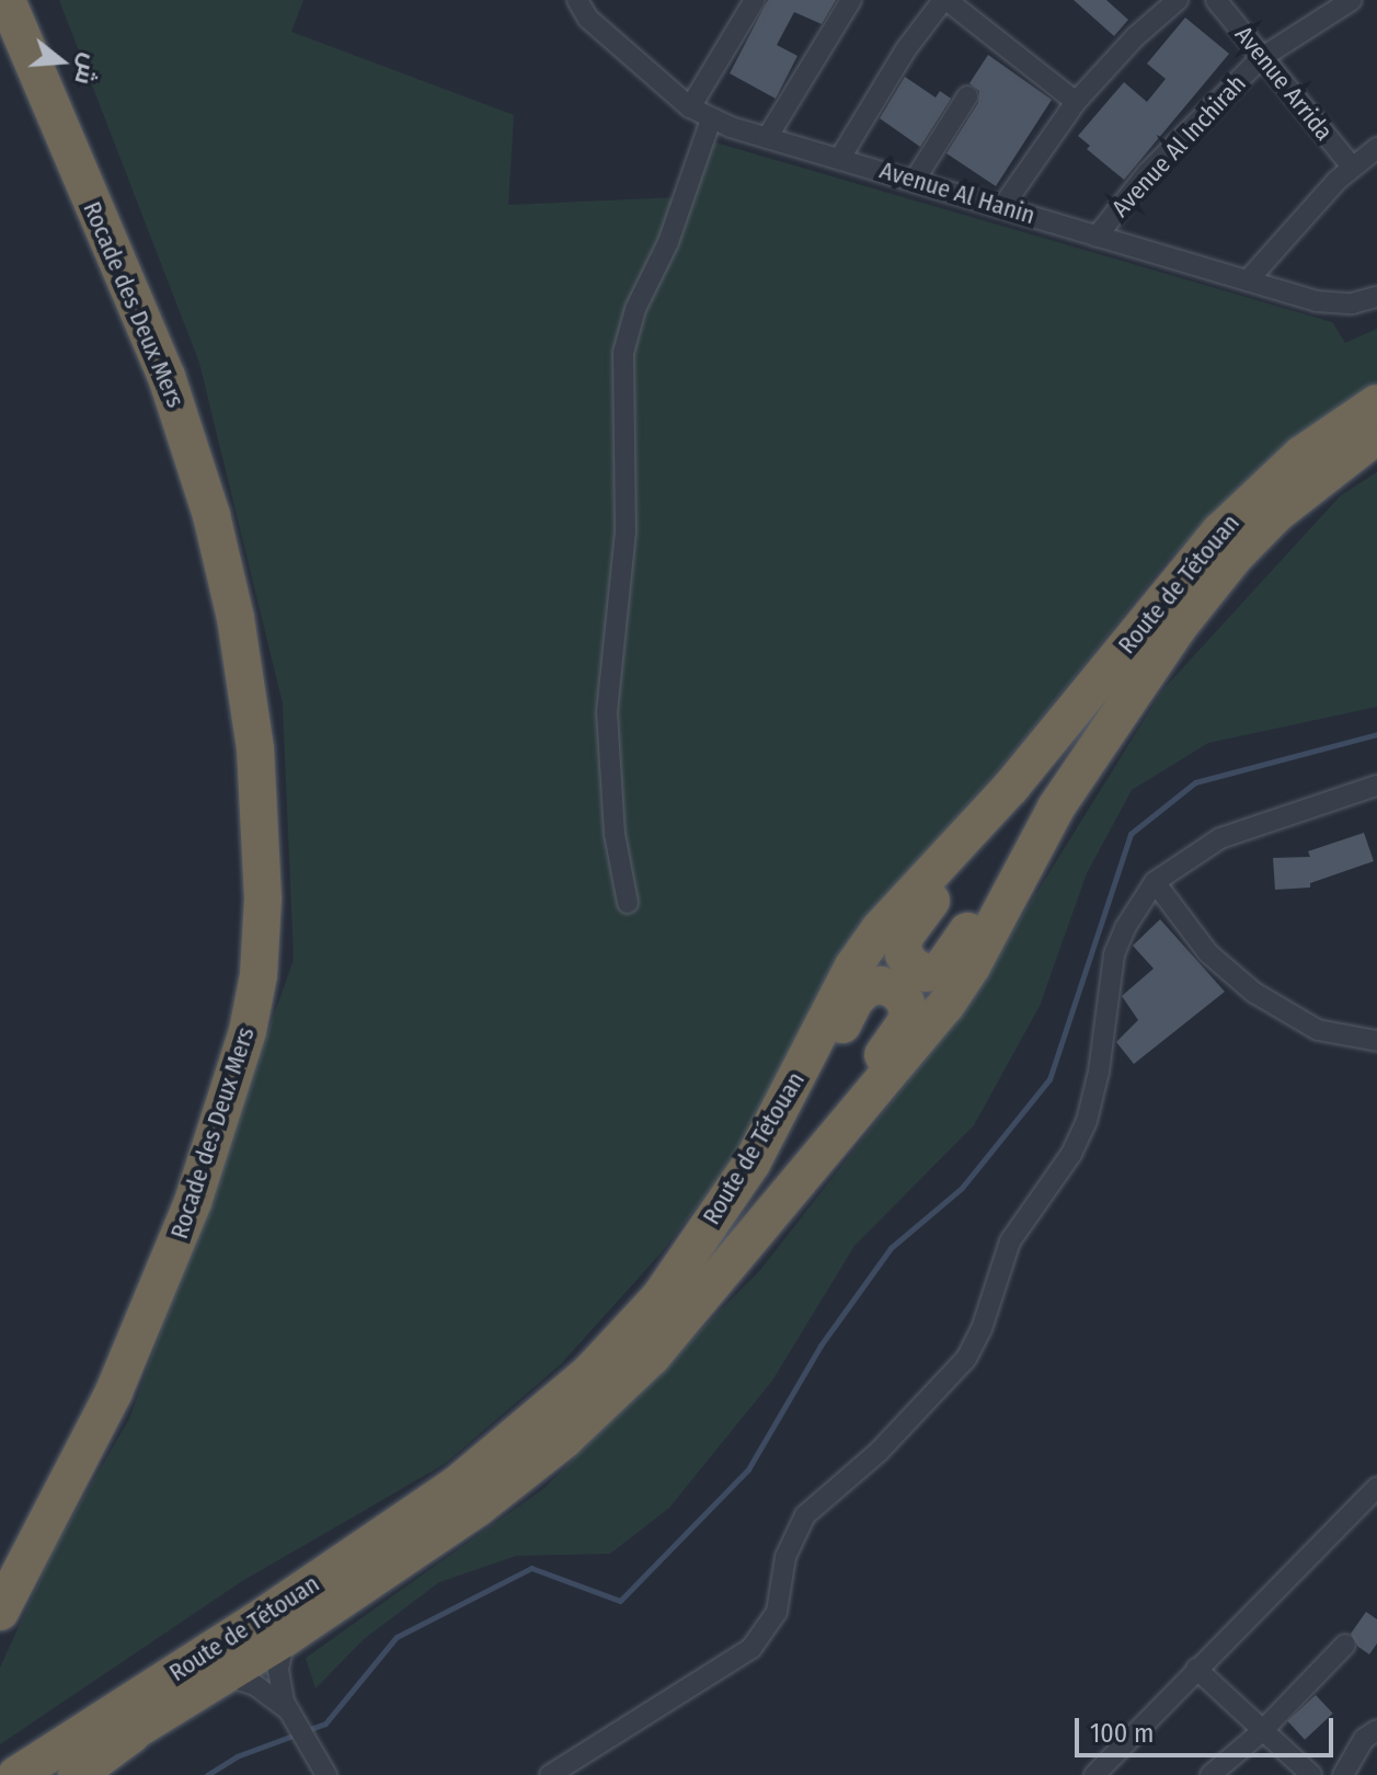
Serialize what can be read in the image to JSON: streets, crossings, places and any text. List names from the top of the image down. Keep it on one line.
{"streets":{"highway":["Rocade des Deux Mers","Route de Tétouan"],"street":["Avenue Arrida","Avenue Al Inchirah","Avenue Al Hanin"]},"crossings":[["Avenue Arrida","Avenue Al Inchirah"],["Avenue Al Inchirah","Avenue Al Hanin"]],"scale_bar":"100 m","north":"right"}
